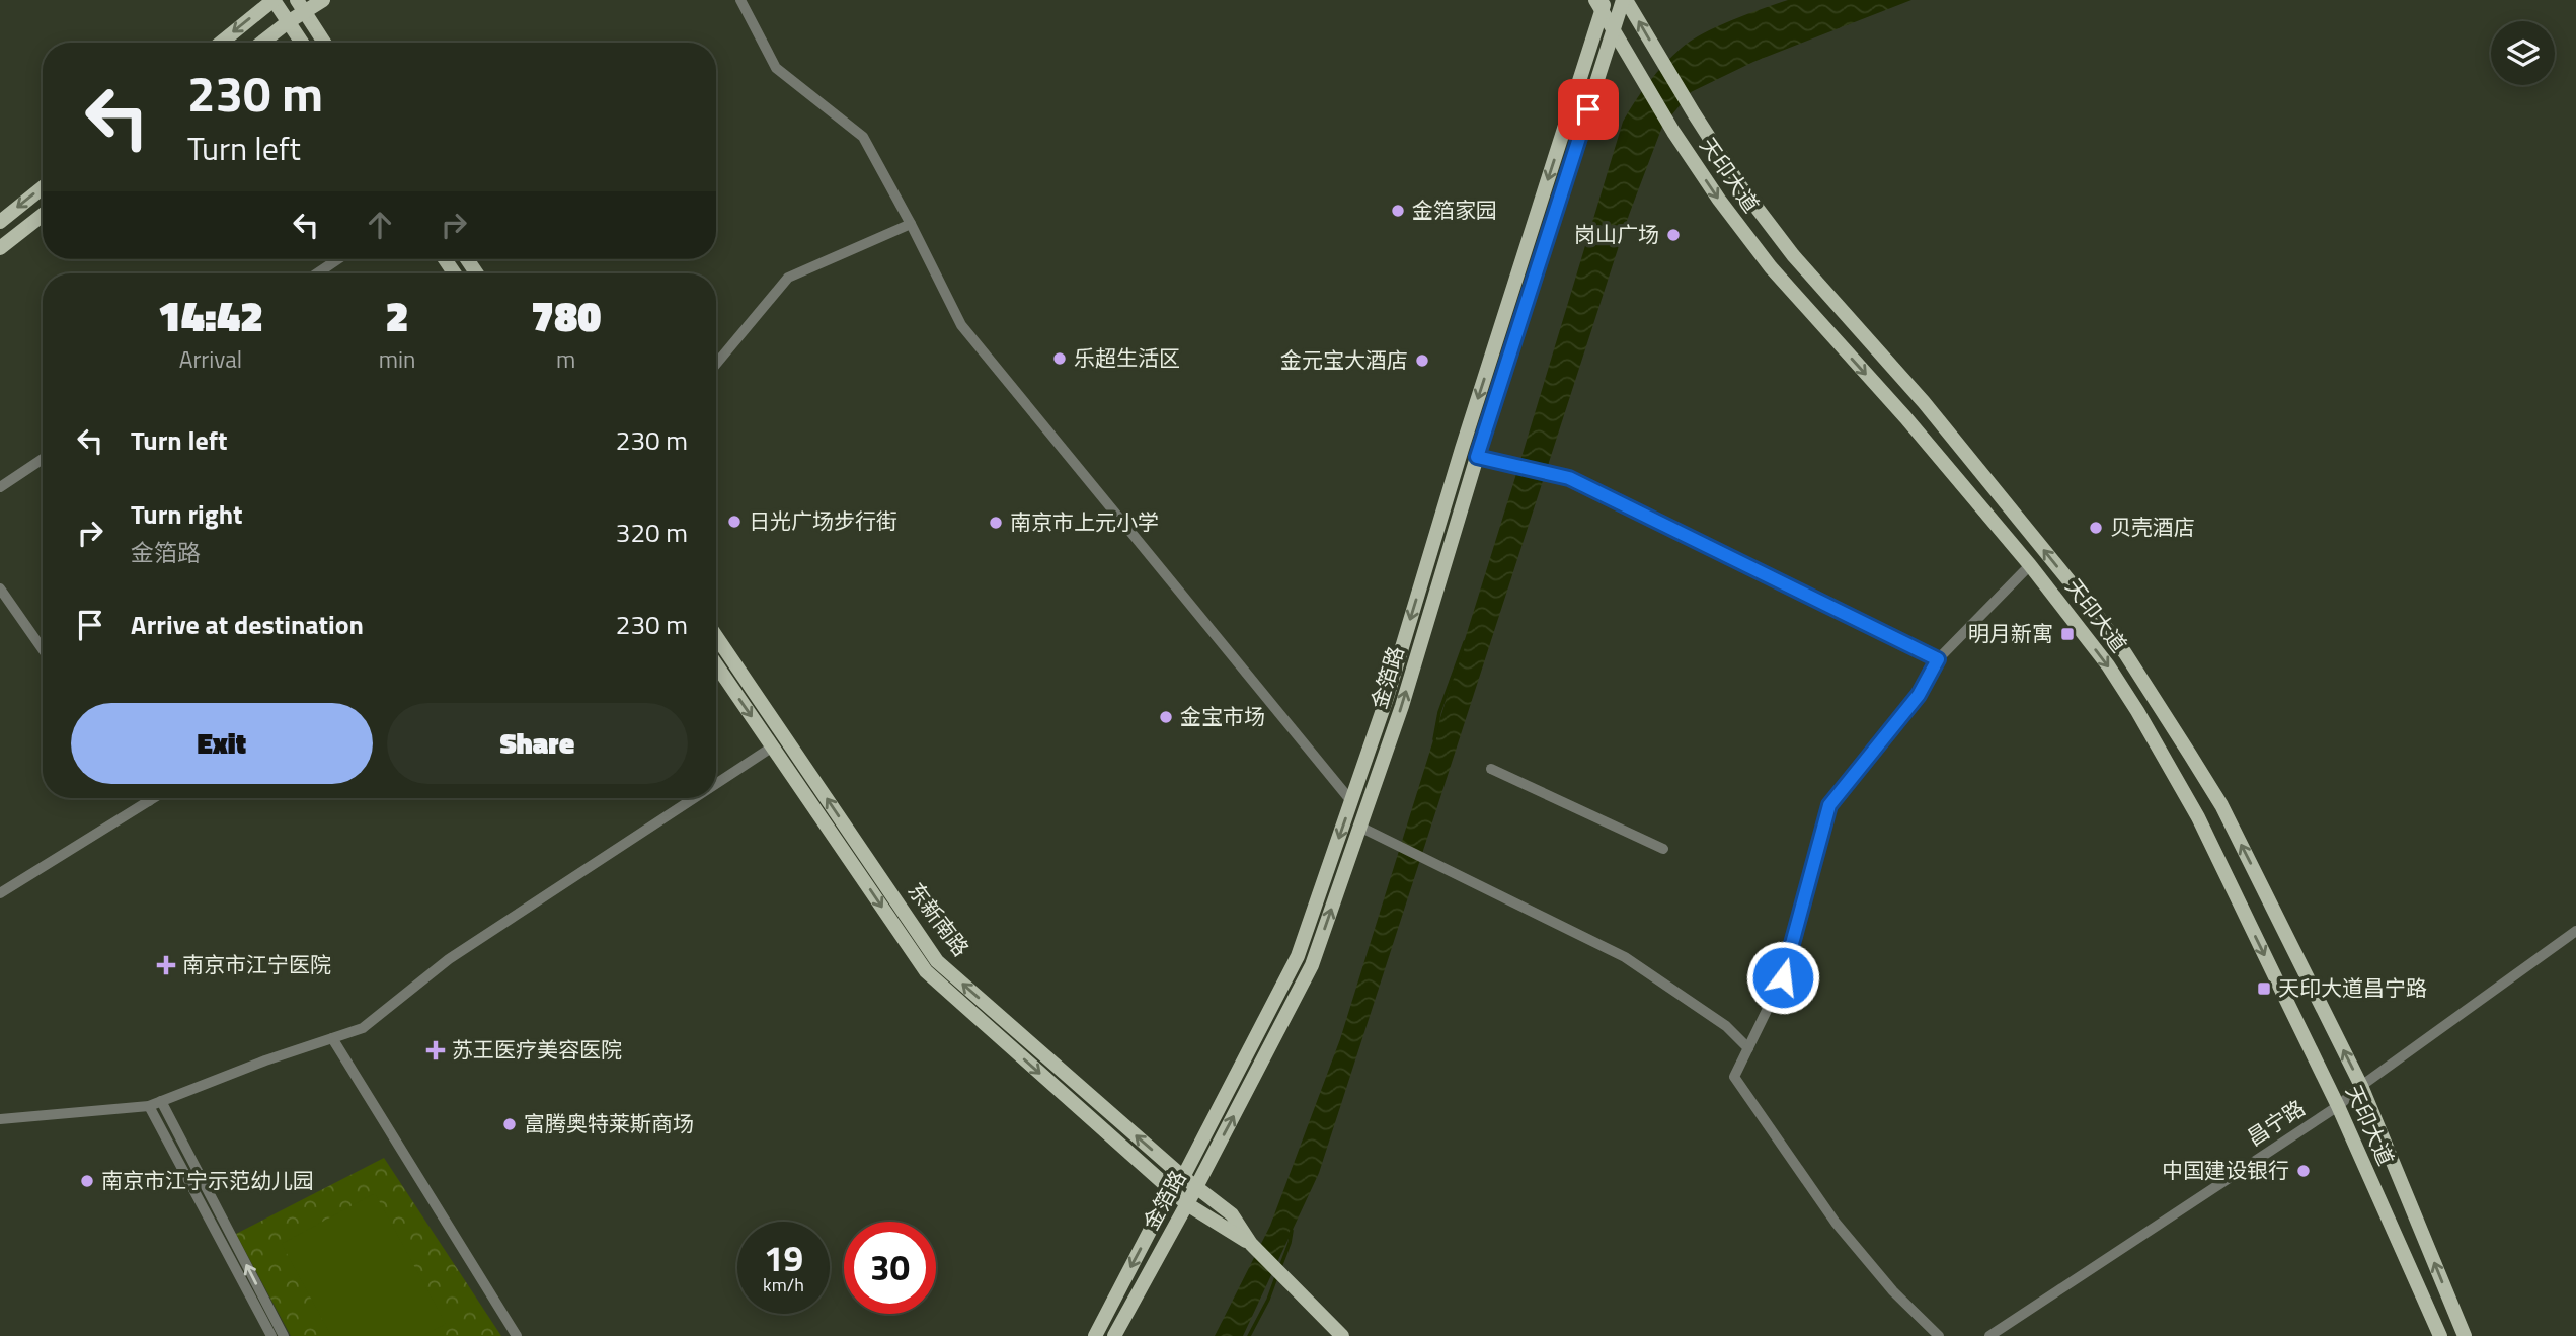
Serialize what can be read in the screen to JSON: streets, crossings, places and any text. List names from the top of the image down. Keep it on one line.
{"streets":{"main road":["天印大道","金箔路","东新南路"],"street":["昌宁路"]},"crossings":[["天印大道","金箔路"],["天印大道","昌宁路"],["金箔路","东新南路"]],"places":{"other":["金箔家园","岗山广场","乐超生活区","金元宝大酒店","日光广场步行街","南京市上元小学","贝壳酒店","金宝市场","富腾奥特莱斯商场","中国建设银行","南京市江宁示范幼儿园"],"transit":["明月新寓","天印大道昌宁路"],"health":["南京市江宁医院","苏王医疗美容医院"]},"page":{"turn":["230 m","Turn left"],"eta":["14:42","Arrival","2","min","780","m"],"list":[{"name":"Turn left","value":"230 m"},{"name":"Turn right","note":"金箔路","value":"320 m"},{"name":"Arrive at destination","value":"230 m"}],"buttons":["Exit","Share"],"speed":"19 km/h","limit":"30"}}
